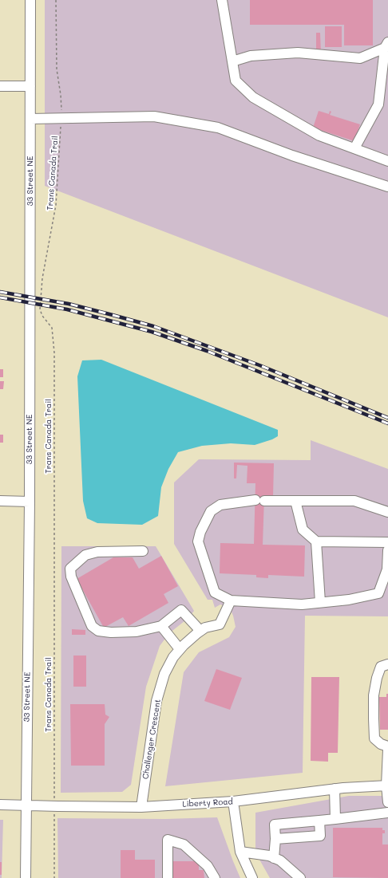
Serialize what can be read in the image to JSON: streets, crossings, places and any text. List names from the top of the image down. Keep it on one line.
{"streets":{"street":["33 Street NE","Challenger Crescent","Liberty Road"],"path":["Trans Canada Trail"]},"crossings":[["Trans Canada Trail","Liberty Road"],["33 Street NE","Liberty Road"],["Challenger Crescent","Liberty Road"]]}
